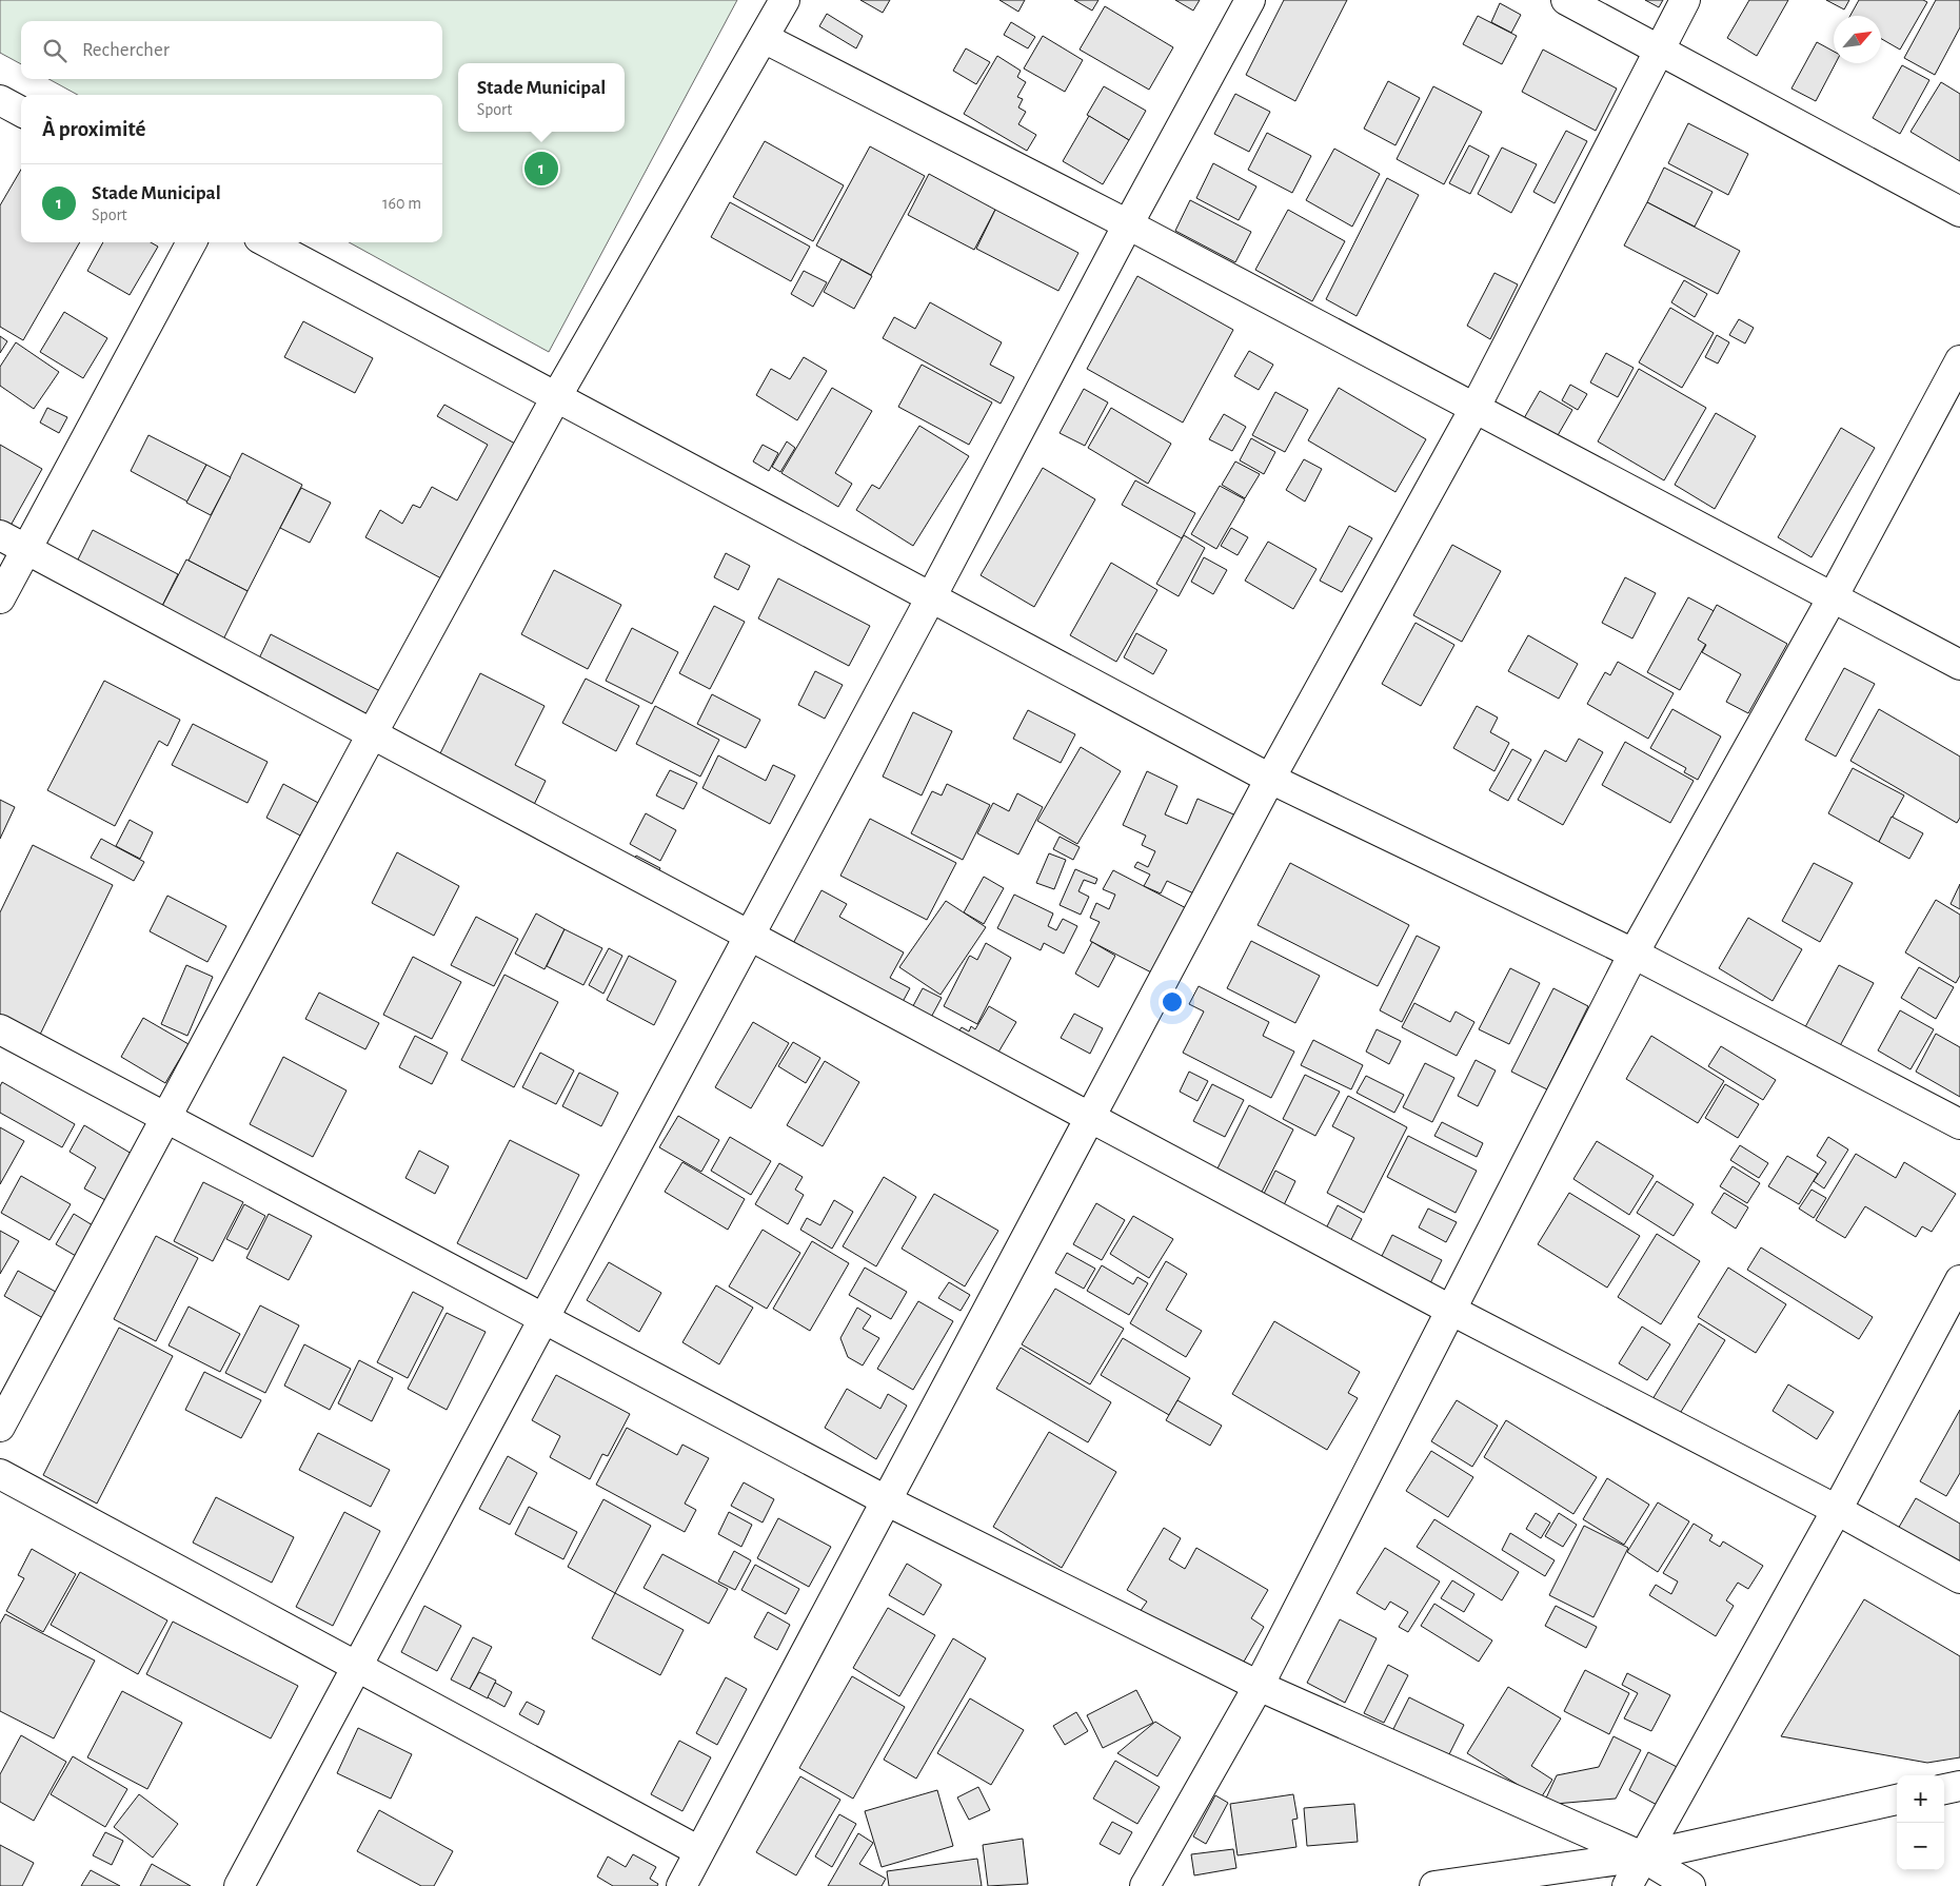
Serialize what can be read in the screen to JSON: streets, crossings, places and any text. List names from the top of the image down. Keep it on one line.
{"north":"top right","page":{"search":"Rechercher","popup":["Stade Municipal","Sport"],"heading":"À proximité","pins":"1","list":[{"mark":"1","name":"Stade Municipal","note":"Sport","value":"160 m"}],"map_buttons":["+","−"]}}
